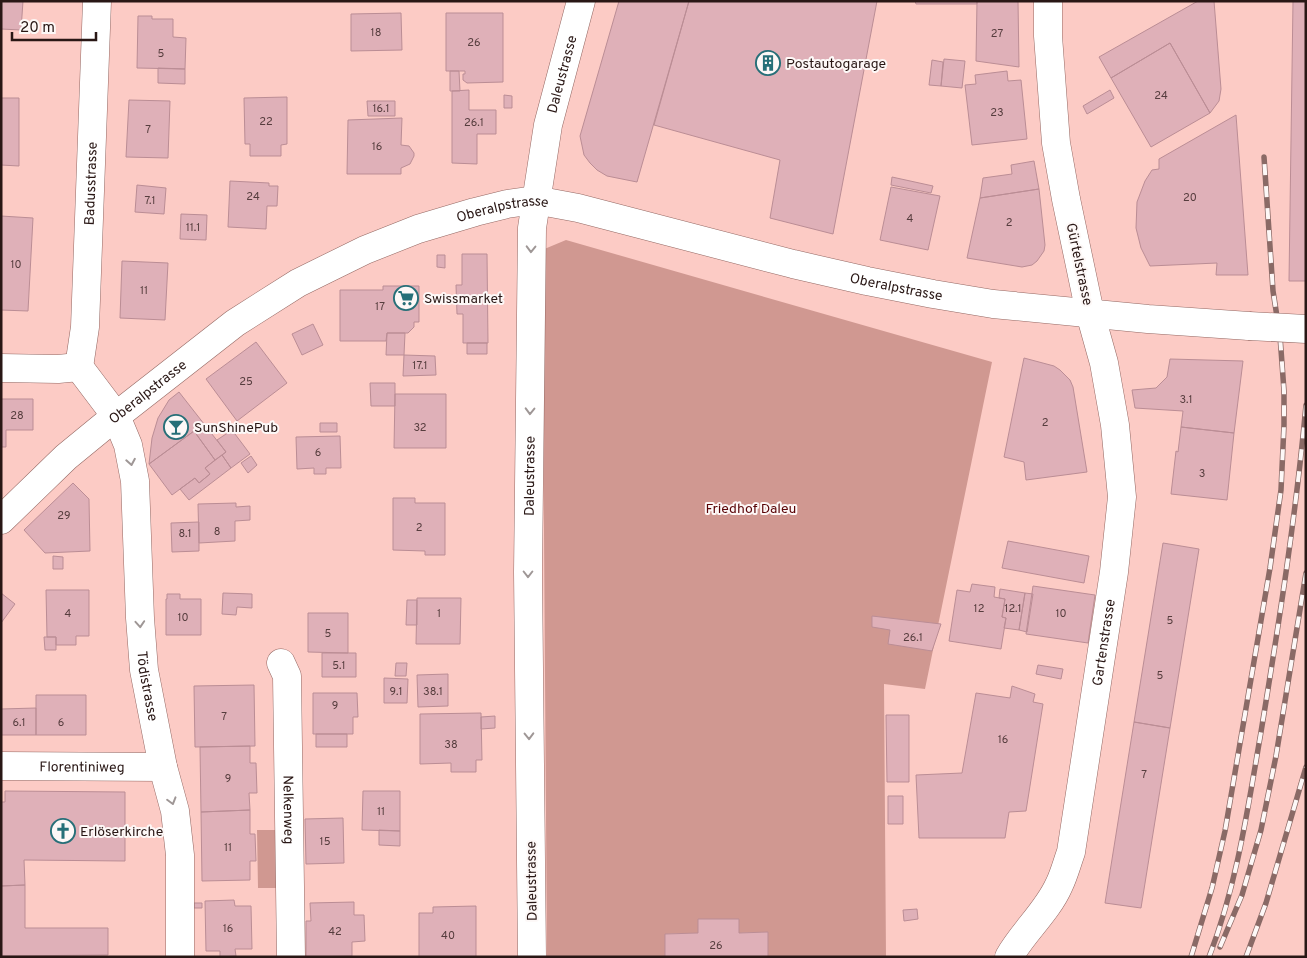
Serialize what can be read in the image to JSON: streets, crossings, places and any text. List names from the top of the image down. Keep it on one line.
{"streets":{"street":["Daleustrasse","Badusstrasse","Oberalpstrasse","Gürtelstrasse","Gartenstrasse","Tödistrasse","Florentiniweg","Nelkenweg"]},"crossings":[["Daleustrasse","Oberalpstrasse"],["Badusstrasse","Tödistrasse"],["Oberalpstrasse","Gürtelstrasse"],["Oberalpstrasse","Gartenstrasse"],["Oberalpstrasse","Tödistrasse"],["Gürtelstrasse","Gartenstrasse"],["Tödistrasse","Florentiniweg"]],"one_way":["Daleustrasse","Tödistrasse"],"parks":["Friedhof Daleu"],"places":{"building":["Postautogarage"],"supermarket":["Swissmarket"],"bar":["SunShinePub"],"church":["Erlöserkirche"]},"house_numbers":["18","27","26","5","24","16.1","23","22","26.1","7","16","24","20","7.1","4","2","11.1","10","11","17","17.1","25","3.1","28","2","32","6","3","29","2","8","8.1","12","12.1","4","1","10","10","5","5","26.1","5.1","5","9.1","38.1","9","7","6.1","6","16","38","7","9","11","15","11","16","42","40","26"],"scale_bar":"20 m"}
